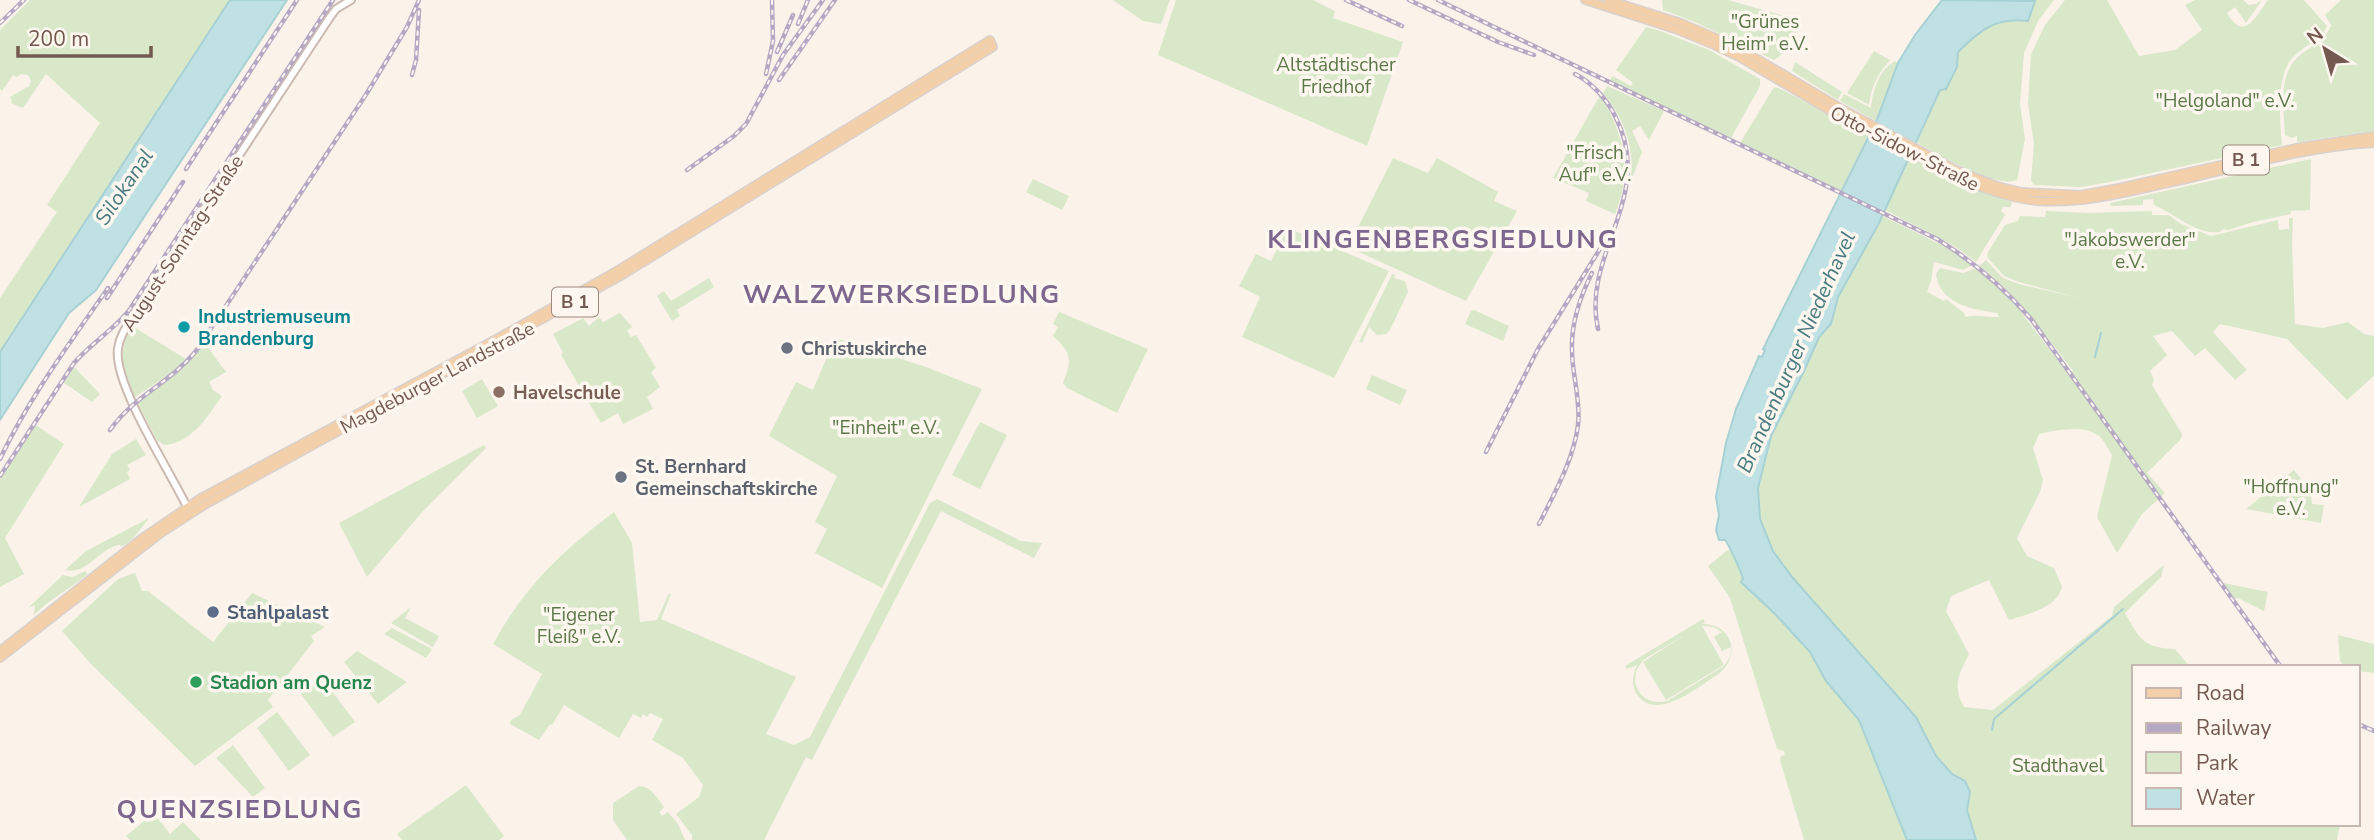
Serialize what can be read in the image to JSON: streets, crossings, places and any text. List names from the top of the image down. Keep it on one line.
{"streets":{"main road":["Otto-Sidow-Straße","B 1","Magdeburger Landstraße"],"street":["August-Sonntag-Straße"]},"crossings":[["Otto-Sidow-Straße","B 1"],["August-Sonntag-Straße","Magdeburger Landstraße"]],"districts":["KLINGENBERGSIEDLUNG","WALZWERKSIEDLUNG","QUENZSIEDLUNG"],"water":["Silokanal","Brandenburger Niederhavel"],"parks":["\"Grünes Heim\" e.V.","Altstädtischer Friedhof","\"Helgoland\" e.V.","\"Frisch Auf\" e.V.","\"Jakobswerder\" e.V.","\"Einheit\" e.V.","\"Hoffnung\" e.V.","\"Eigener Fleiß\" e.V.","Stadthavel"],"places":["Industriemuseum Brandenburg","Christuskirche","Havelschule","St. Bernhard Gemeinschaftskirche","Stahlpalast","Stadion am Quenz"],"legend":["Road","Railway","Park","Water"],"scale_bar":"200 m","north":"top left"}
